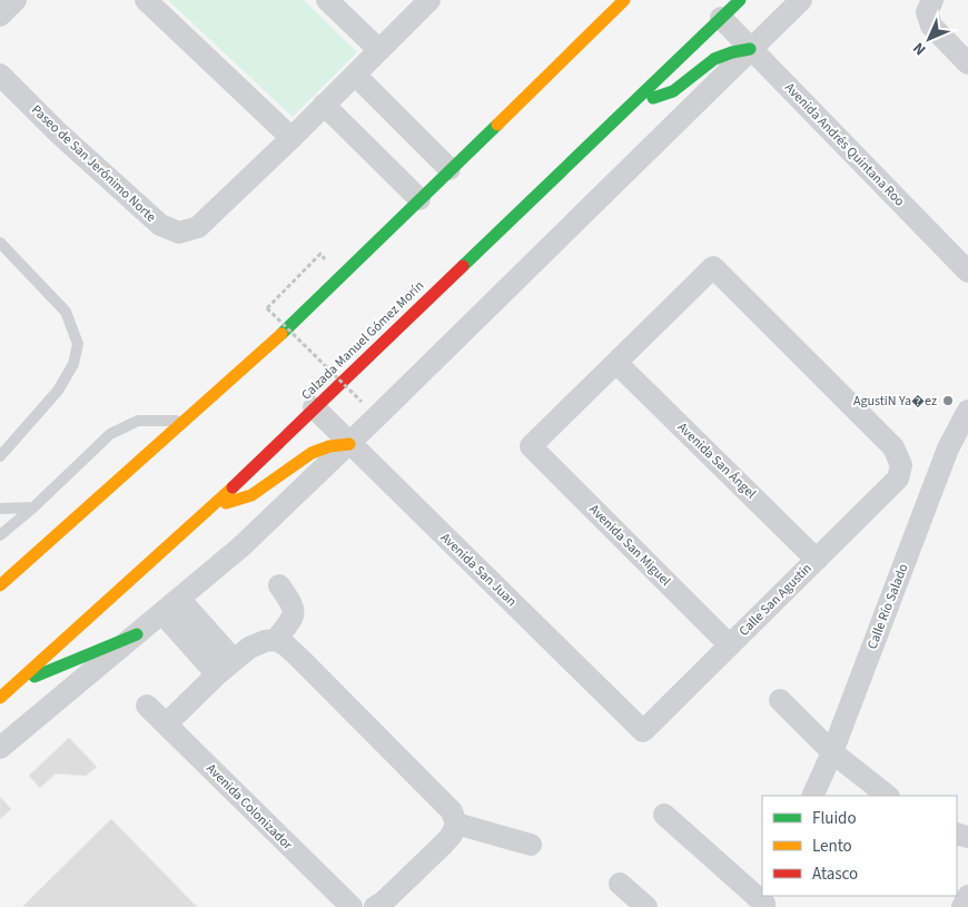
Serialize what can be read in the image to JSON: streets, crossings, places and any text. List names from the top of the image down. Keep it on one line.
{"streets":{"main road":["Calzada Manuel Gómez Morín"],"street":["Avenida Andrés Quintana Roo","Paseo de San Jerónimo Norte","Avenida San Ángel","Avenida San Miguel","Avenida San Juan","Calle San Agustín","Calle Río Salado","Avenida Colonizador"]},"crossings":[["Avenida Andrés Quintana Roo","Calzada Manuel Gómez Morín"],["Calzada Manuel Gómez Morín","Avenida San Juan"],["Avenida San Ángel","Avenida San Miguel"],["Avenida San Ángel","Calle San Agustín"],["Avenida San Miguel","Calle San Agustín"],["Avenida San Juan","Calle San Agustín"]],"places":["AgustiN Ya�ez"],"legend":["Fluido","Lento","Atasco"],"north":"bottom left"}
